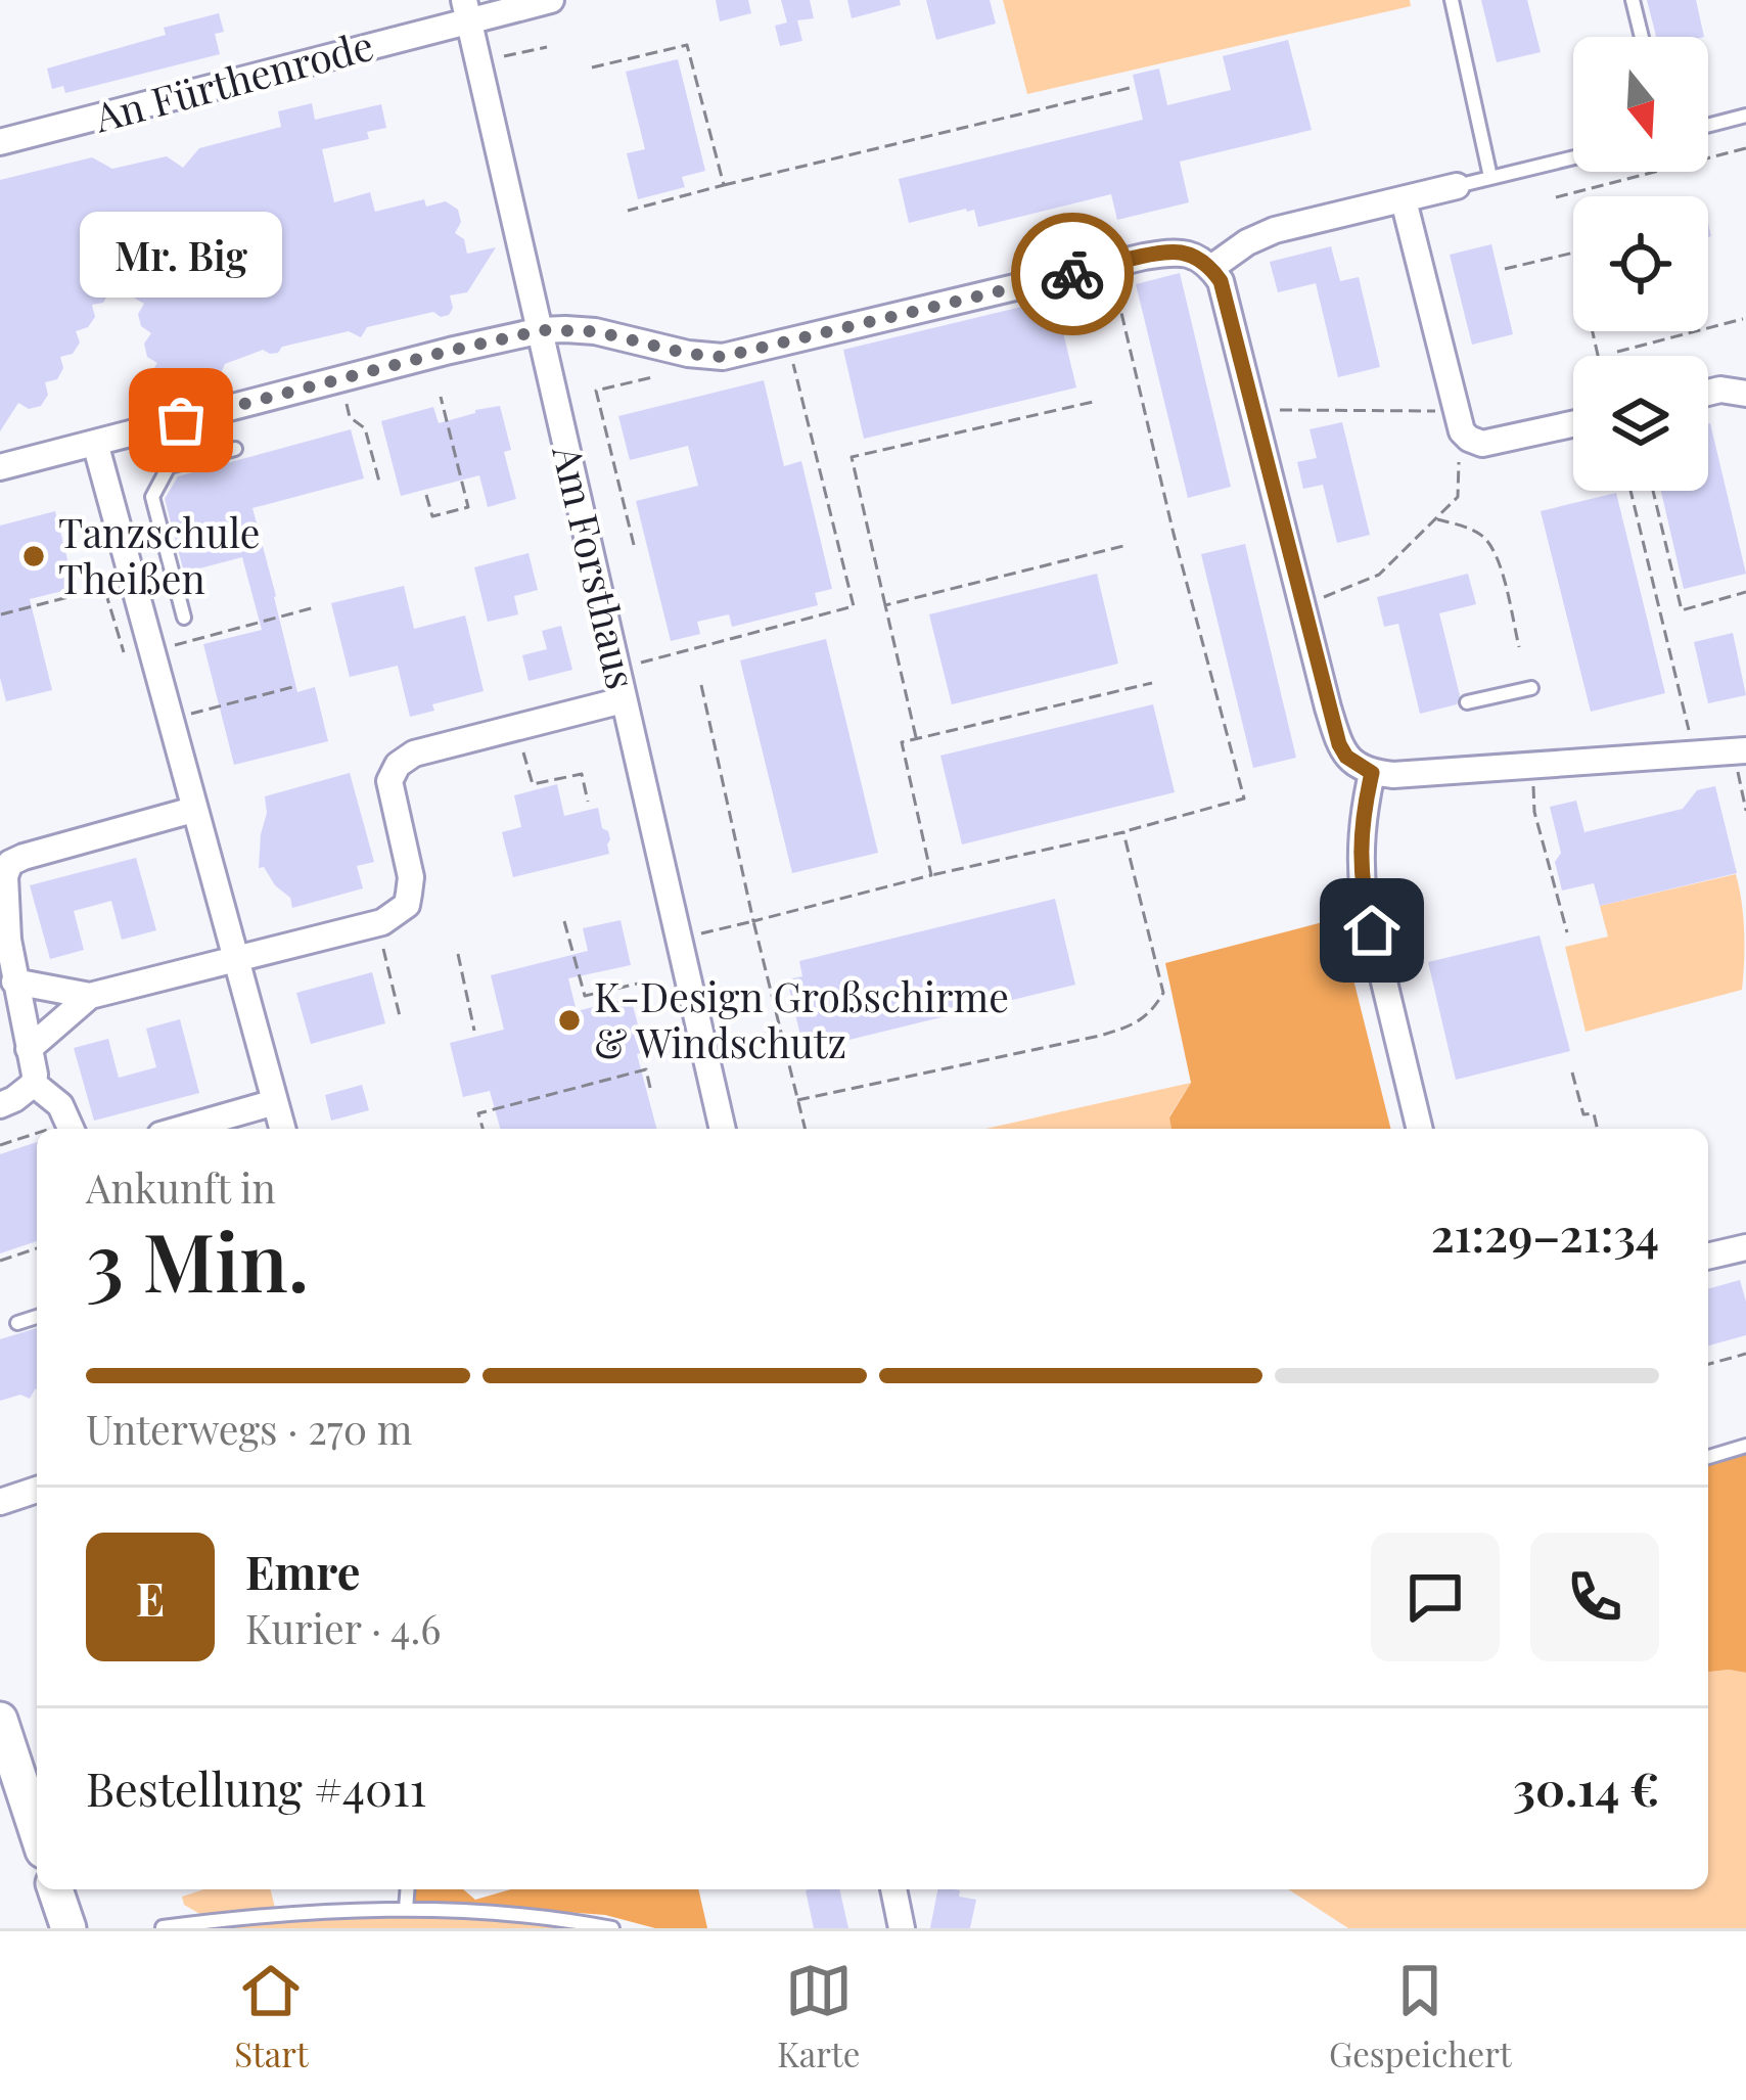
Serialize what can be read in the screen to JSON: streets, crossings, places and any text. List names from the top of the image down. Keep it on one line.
{"streets":{"street":["An Fürthenrode","Am Forsthaus"]},"crossings":[["An Fürthenrode","Am Forsthaus"]],"places":["Mr. Big","Tanzschule Theißen","K-Design Großschirme & Windschutz"],"north":"bottom","page":{"bubble":"Mr. Big","heading":["3 Min.","Ankunft in","21:29–21:34"],"panel":["Emre","Kurier · 4.6","Bestellung #4011","30.14 €"],"bar":"Unterwegs · 270 m","round":"E","tabs":["Start","Karte","Gespeichert"]}}
